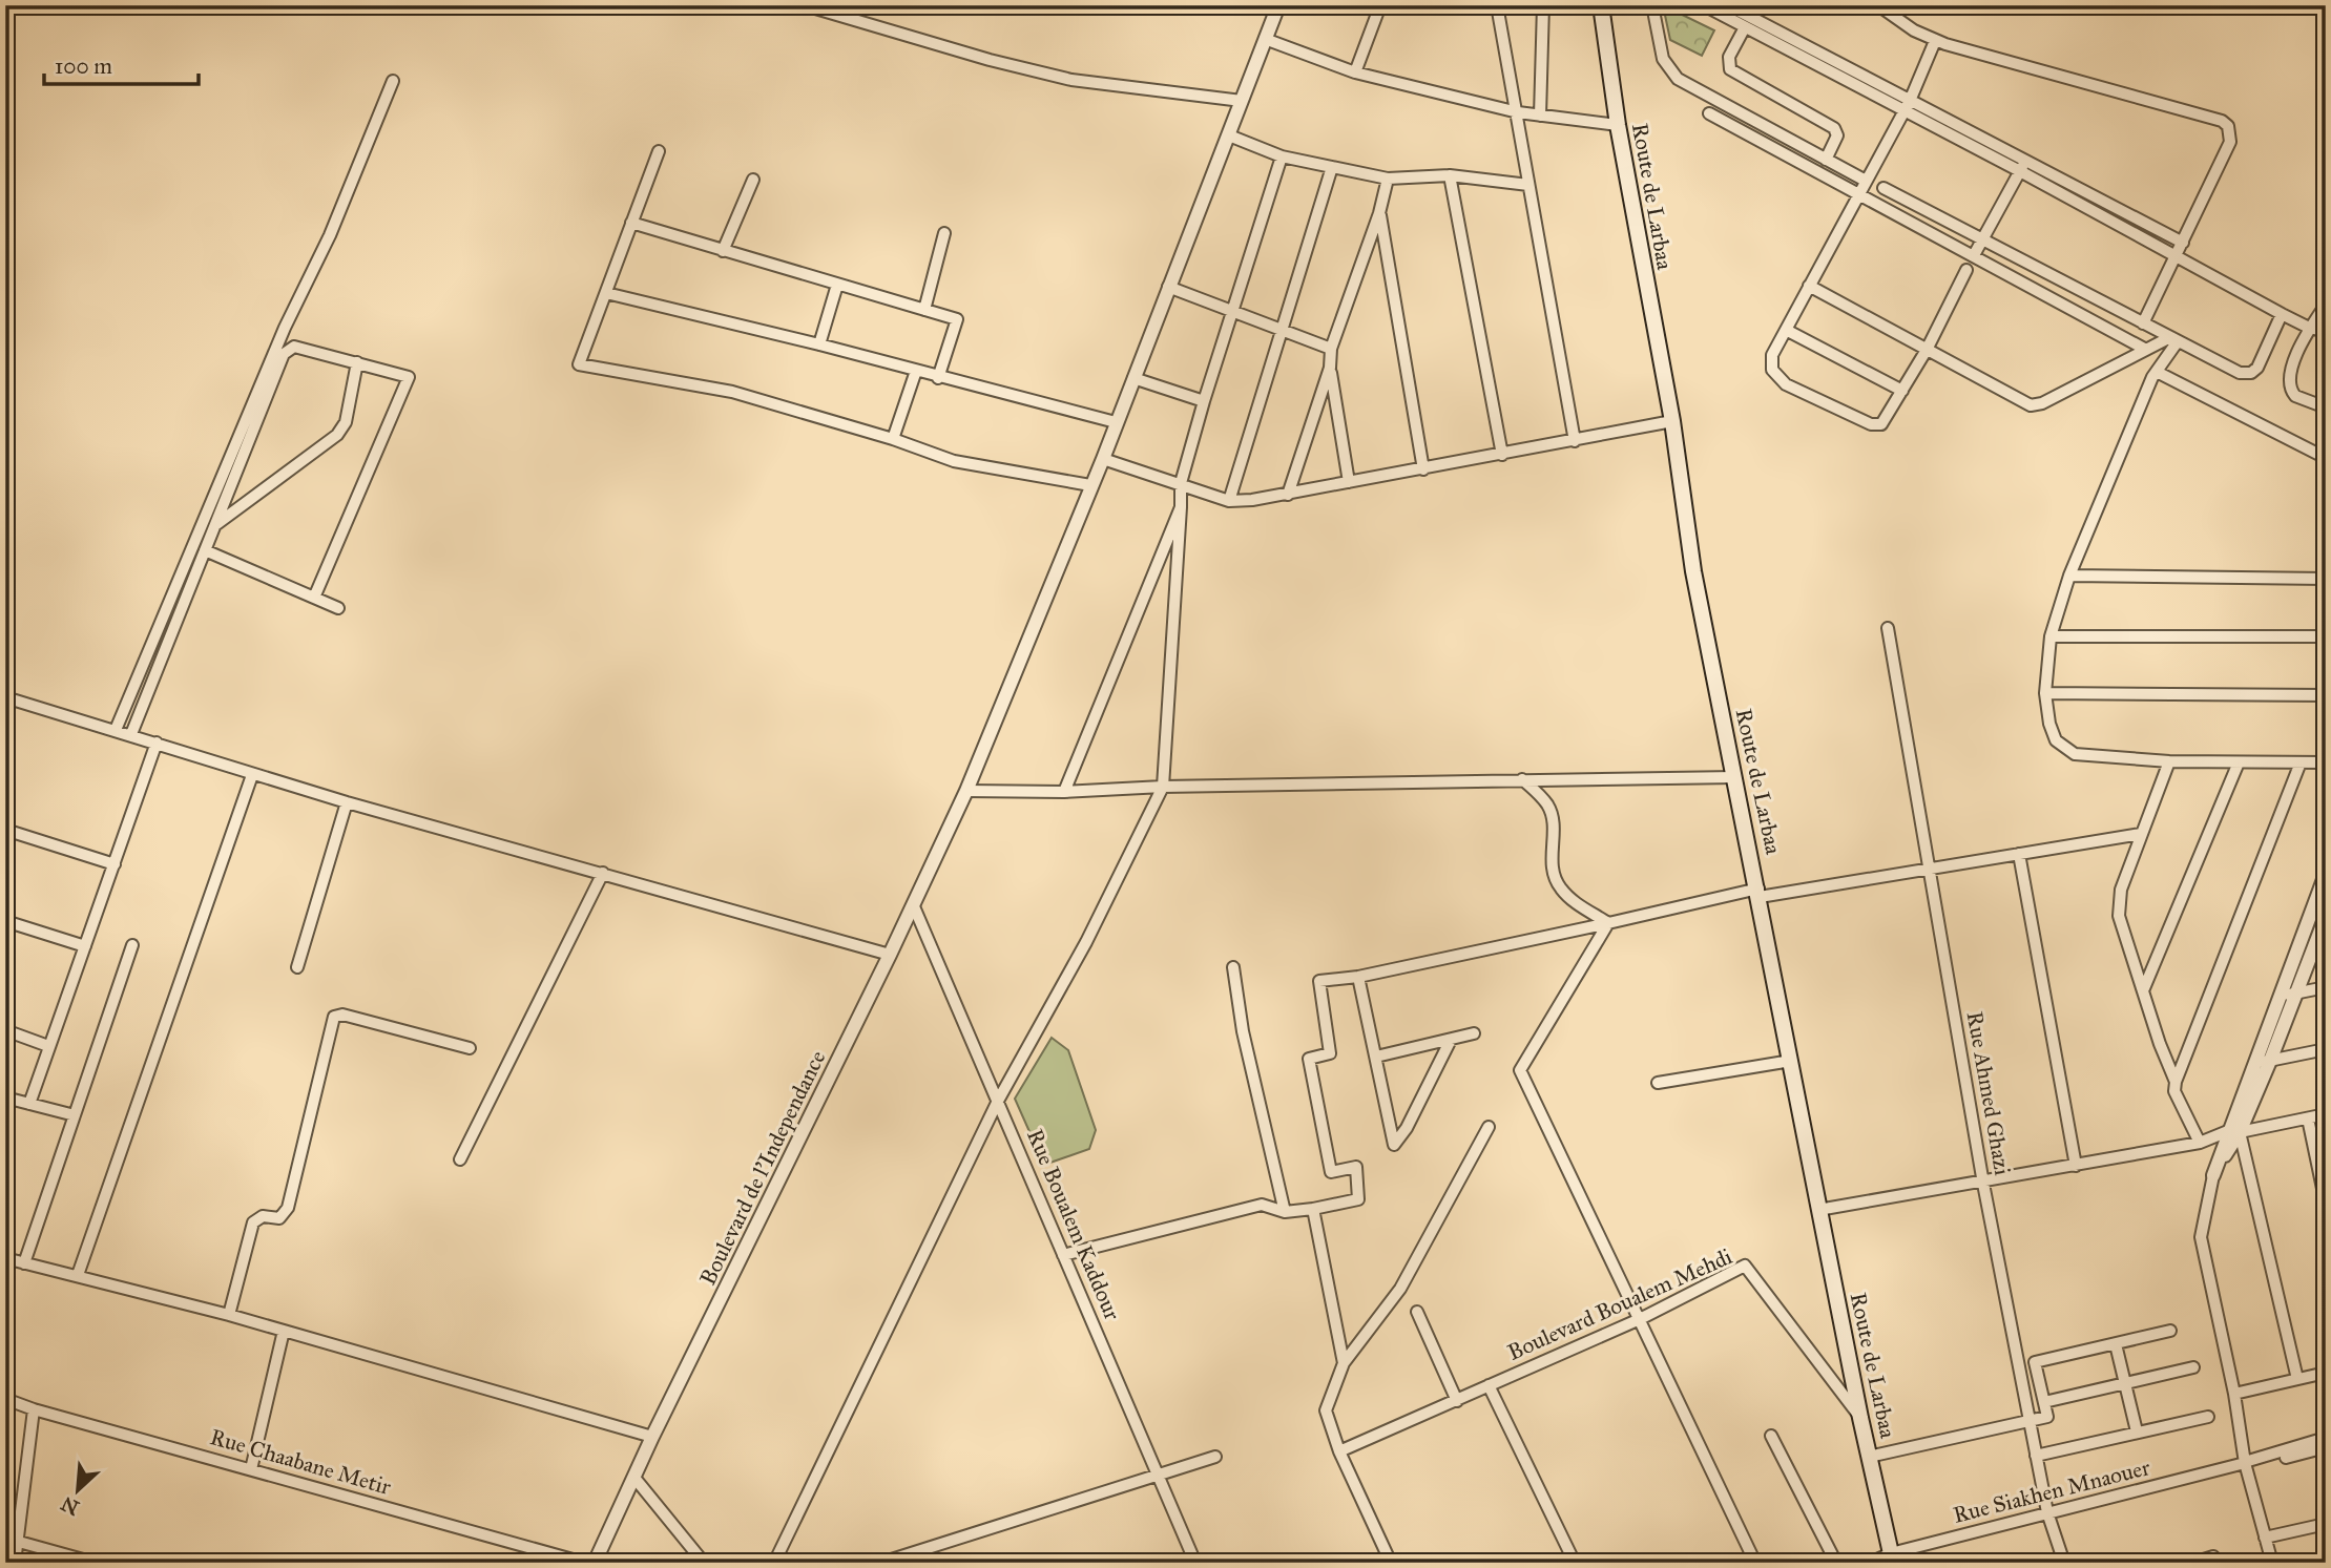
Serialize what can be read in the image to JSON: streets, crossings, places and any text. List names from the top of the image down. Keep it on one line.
{"streets":{"main road":["Route de Larbaa"],"street":["Rue Ahmed Ghazi","Boulevard de l'Independance","Rue Boualem Kaddour","Boulevard Boualem Mehdi","Rue Chaabane Metir","Rue Siakhen Mnaouer"]},"crossings":[["Route de Larbaa","Boulevard Boualem Mehdi"],["Route de Larbaa","Rue Siakhen Mnaouer"],["Rue Ahmed Ghazi","Rue Siakhen Mnaouer"],["Boulevard de l'Independance","Rue Boualem Kaddour"]],"scale_bar":"100 m","north":"bottom left"}
